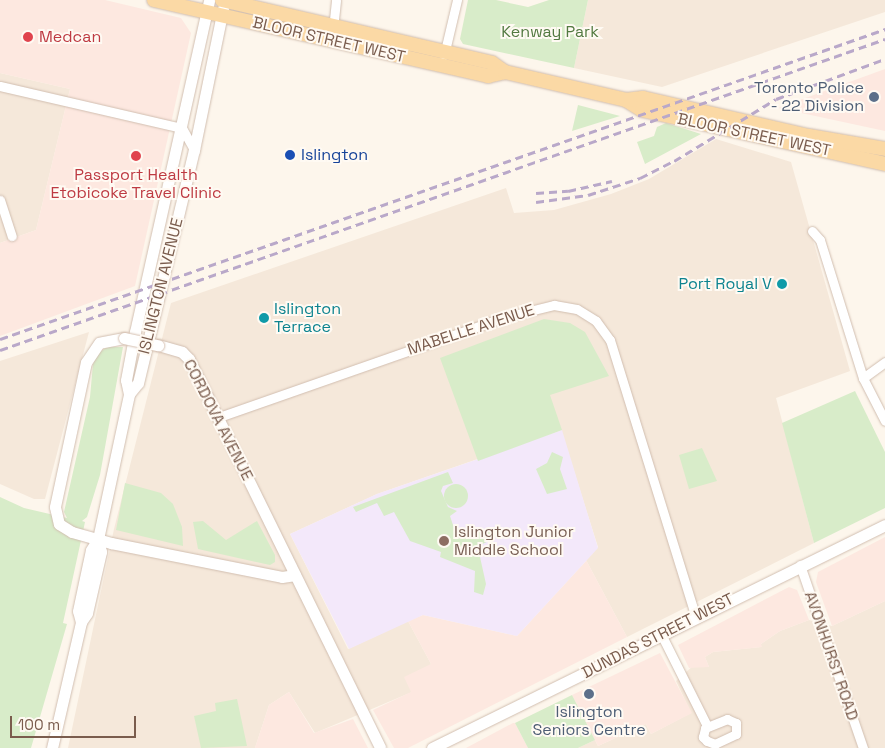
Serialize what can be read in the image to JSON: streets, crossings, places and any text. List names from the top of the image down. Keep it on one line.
{"streets":{"main road":["BLOOR STREET WEST","ISLINGTON AVENUE","CORDOVA AVENUE","DUNDAS STREET WEST"],"street":["MABELLE AVENUE","AVONHURST ROAD"]},"crossings":[["BLOOR STREET WEST","ISLINGTON AVENUE"],["ISLINGTON AVENUE","CORDOVA AVENUE"],["MABELLE AVENUE","CORDOVA AVENUE"],["MABELLE AVENUE","DUNDAS STREET WEST"],["DUNDAS STREET WEST","AVONHURST ROAD"]],"parks":["Kenway Park"],"places":["Medcan","Toronto Police - 22 Division","Islington","Passport Health Etobicoke Travel Clinic","Port Royal V","Islington Terrace","Islington Junior Middle School","Islington Seniors Centre"],"scale_bar":"100 m"}
